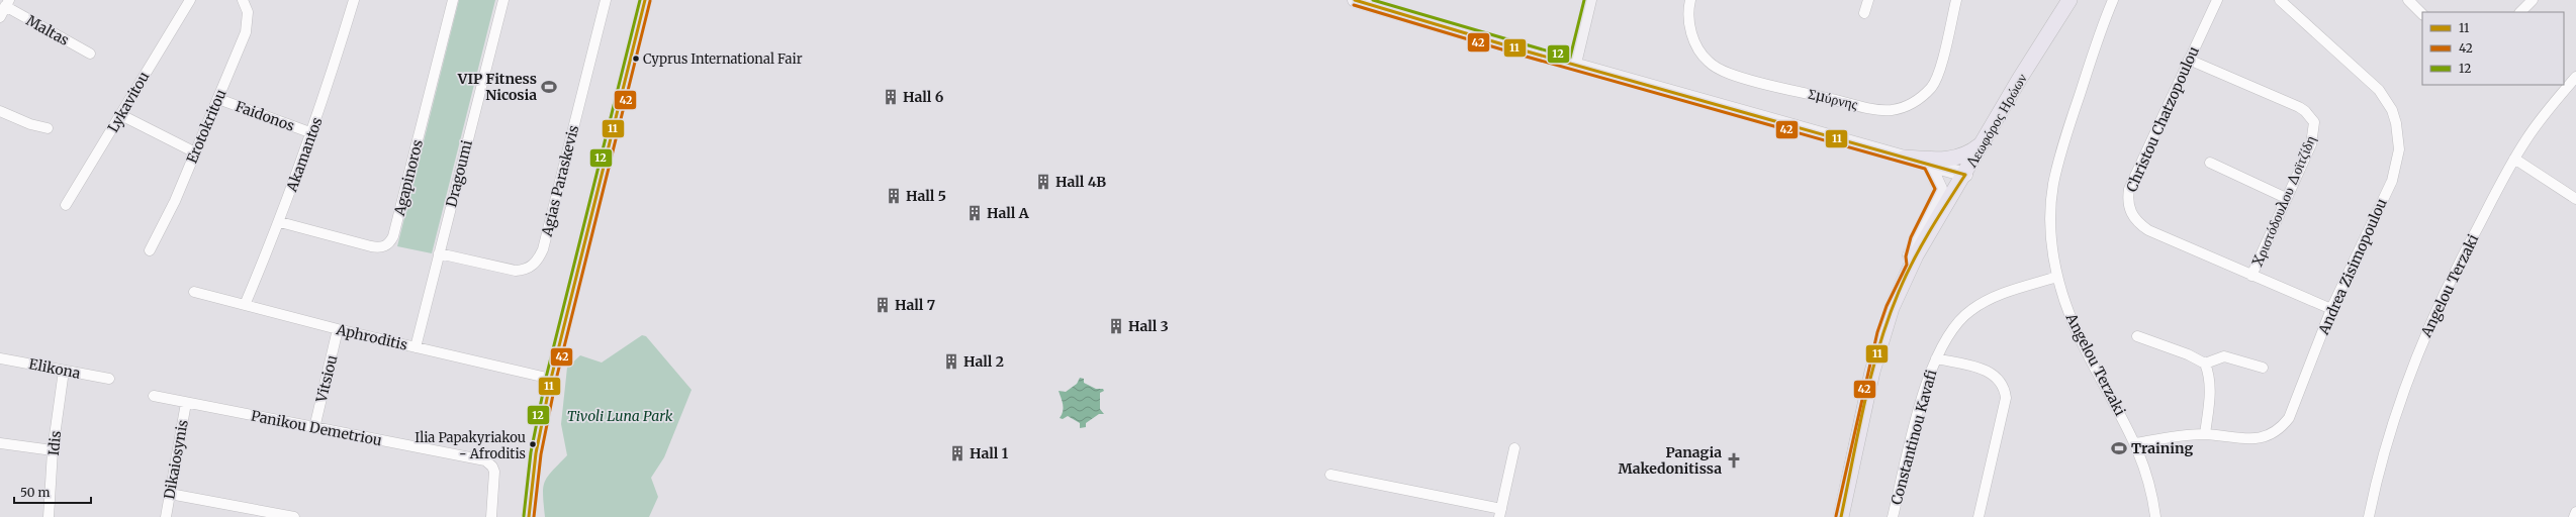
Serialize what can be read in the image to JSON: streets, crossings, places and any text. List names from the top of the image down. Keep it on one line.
{"streets":{"main road":["Λεωφόρος Ηρώων"],"street":["Maltas","Σμύρνης","Lykavitou","Faidonos","Christou Chatzopoulou","Erotokritou","Akamantos","Dragoumi","Agapinoros","Agias Paraskevis","Χριστόδουλου Δοϊτζίδη","Andrea Zisimopoulou","Angelou Terzaki","Aphroditis","Elikona","Vitsiou","Panikou Demetriou","Constantinou Kavafi","Idis","Dikaiosynis"]},"crossings":[["Faidonos","Erotokritou"],["Faidonos","Akamantos"],["Christou Chatzopoulou","Χριστόδουλου Δοϊτζίδη"],["Christou Chatzopoulou","Andrea Zisimopoulou"],["Akamantos","Agapinoros"],["Akamantos","Aphroditis"],["Dragoumi","Agias Paraskevis"],["Dragoumi","Aphroditis"],["Andrea Zisimopoulou","Angelou Terzaki"],["Angelou Terzaki","Constantinou Kavafi"],["Aphroditis","Vitsiou"],["Elikona","Idis"],["Vitsiou","Panikou Demetriou"],["Panikou Demetriou","Dikaiosynis"]],"parks":["Tivoli Luna Park"],"places":{"other":["Cyprus International Fair","Ilia Papakyriakou - Afroditis"],"sports":["VIP Fitness Nicosia","Training"],"building":["Hall 6","Hall 4B","Hall 5","Hall A","Hall 7","Hall 3","Hall 2","Hall 1"],"church":["Panagia Makedonitissa"]},"lines":["transit line 11","transit line 12","transit line 42"],"legend":["11","42","12"],"scale_bar":"50 m"}
